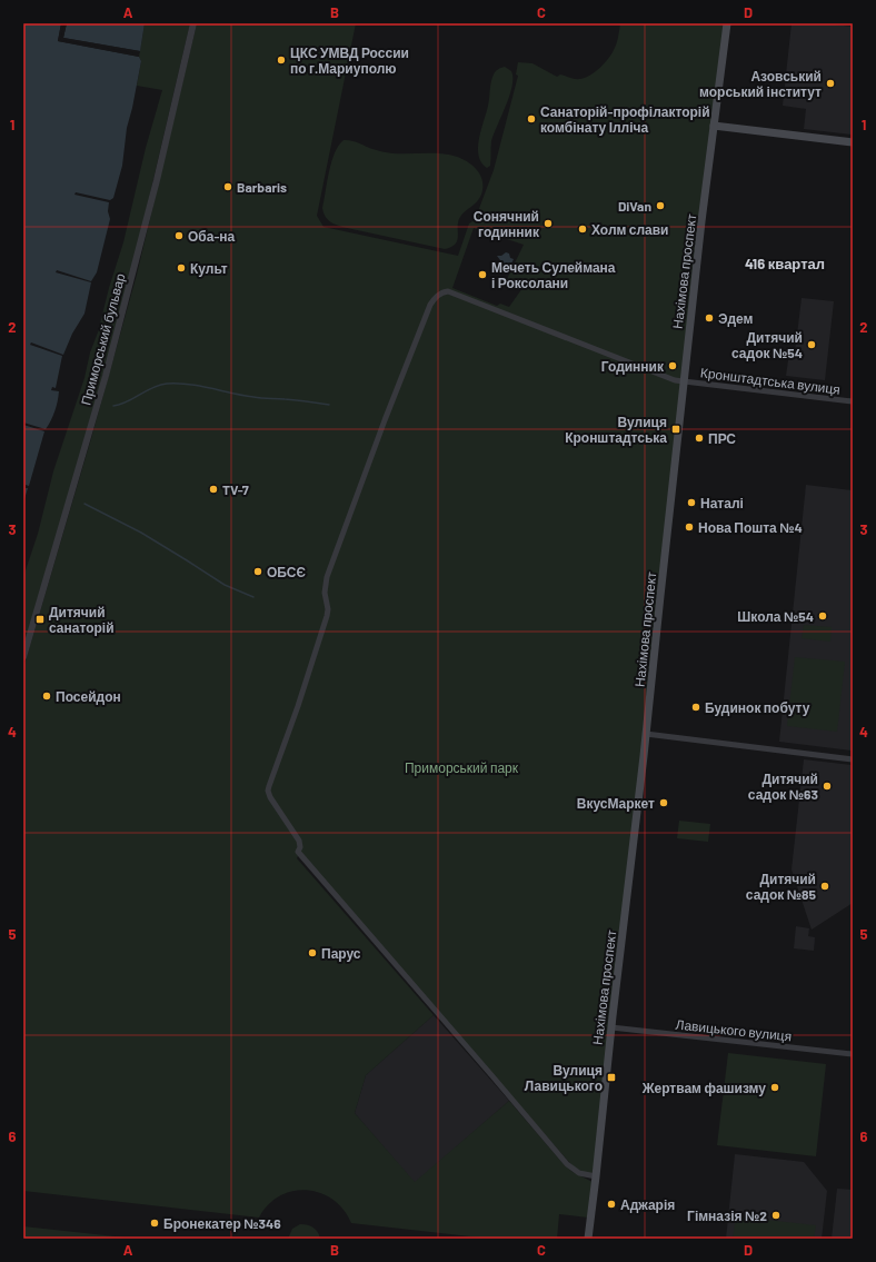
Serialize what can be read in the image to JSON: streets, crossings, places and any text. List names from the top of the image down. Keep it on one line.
{"streets":{"main road":["Нахімова проспект"],"street":["Приморський бульвар","Кронштадтська вулиця","Лавицького вулиця"]},"crossings":[["Нахімова проспект","Кронштадтська вулиця"],["Нахімова проспект","Лавицького вулиця"]],"districts":["416 квартал"],"parks":["Приморський парк"],"places":{"other":["ЦКС УМВД России по г.Мариуполю","Азовський морський інститут","Санаторій-профілакторій комбінату Ілліча","Barbaris","DiVan","Сонячний годинник","Холм слави","Оба-на","Культ","Мечеть Сулеймана і Роксолани","Эдем","Дитячий садок №54","Годинник","ПРС","TV-7","Наталі","Нова Пошта №4","ОБСЄ","Школа №54","Посейдон","Будинок побуту","Дитячий садок №63","ВкусМаркет","Дитячий садок №85","Парус","Жертвам фашизму","Аджарія","Гімназія №2","Бронекатер №346"],"transit":["Вулиця Кронштадтська","Дитячий санаторій","Вулиця Лавицького"]},"grid":{"columns":["A","B","C","D"],"rows":["1","2","3","4","5","6"]}}
